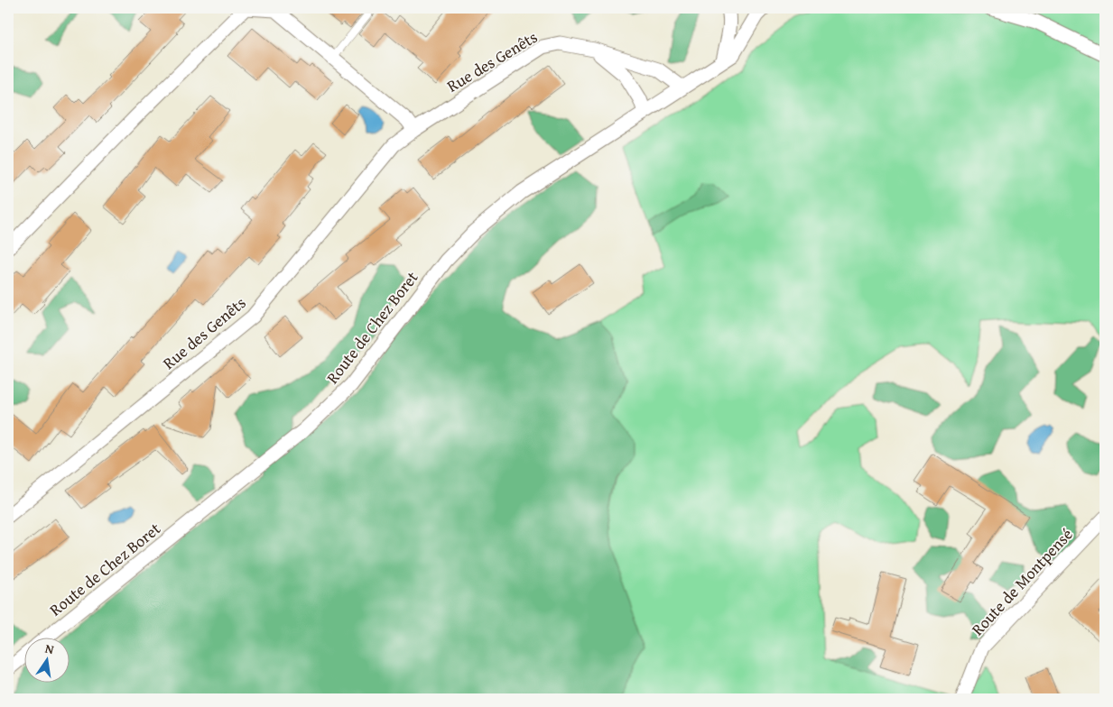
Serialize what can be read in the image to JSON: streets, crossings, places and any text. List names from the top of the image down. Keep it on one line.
{"streets":{"street":["Rue des Genêts","Route de Chez Boret","Route de Montpensé"]},"crossings":[["Rue des Genêts","Route de Chez Boret"]],"north":"top"}
